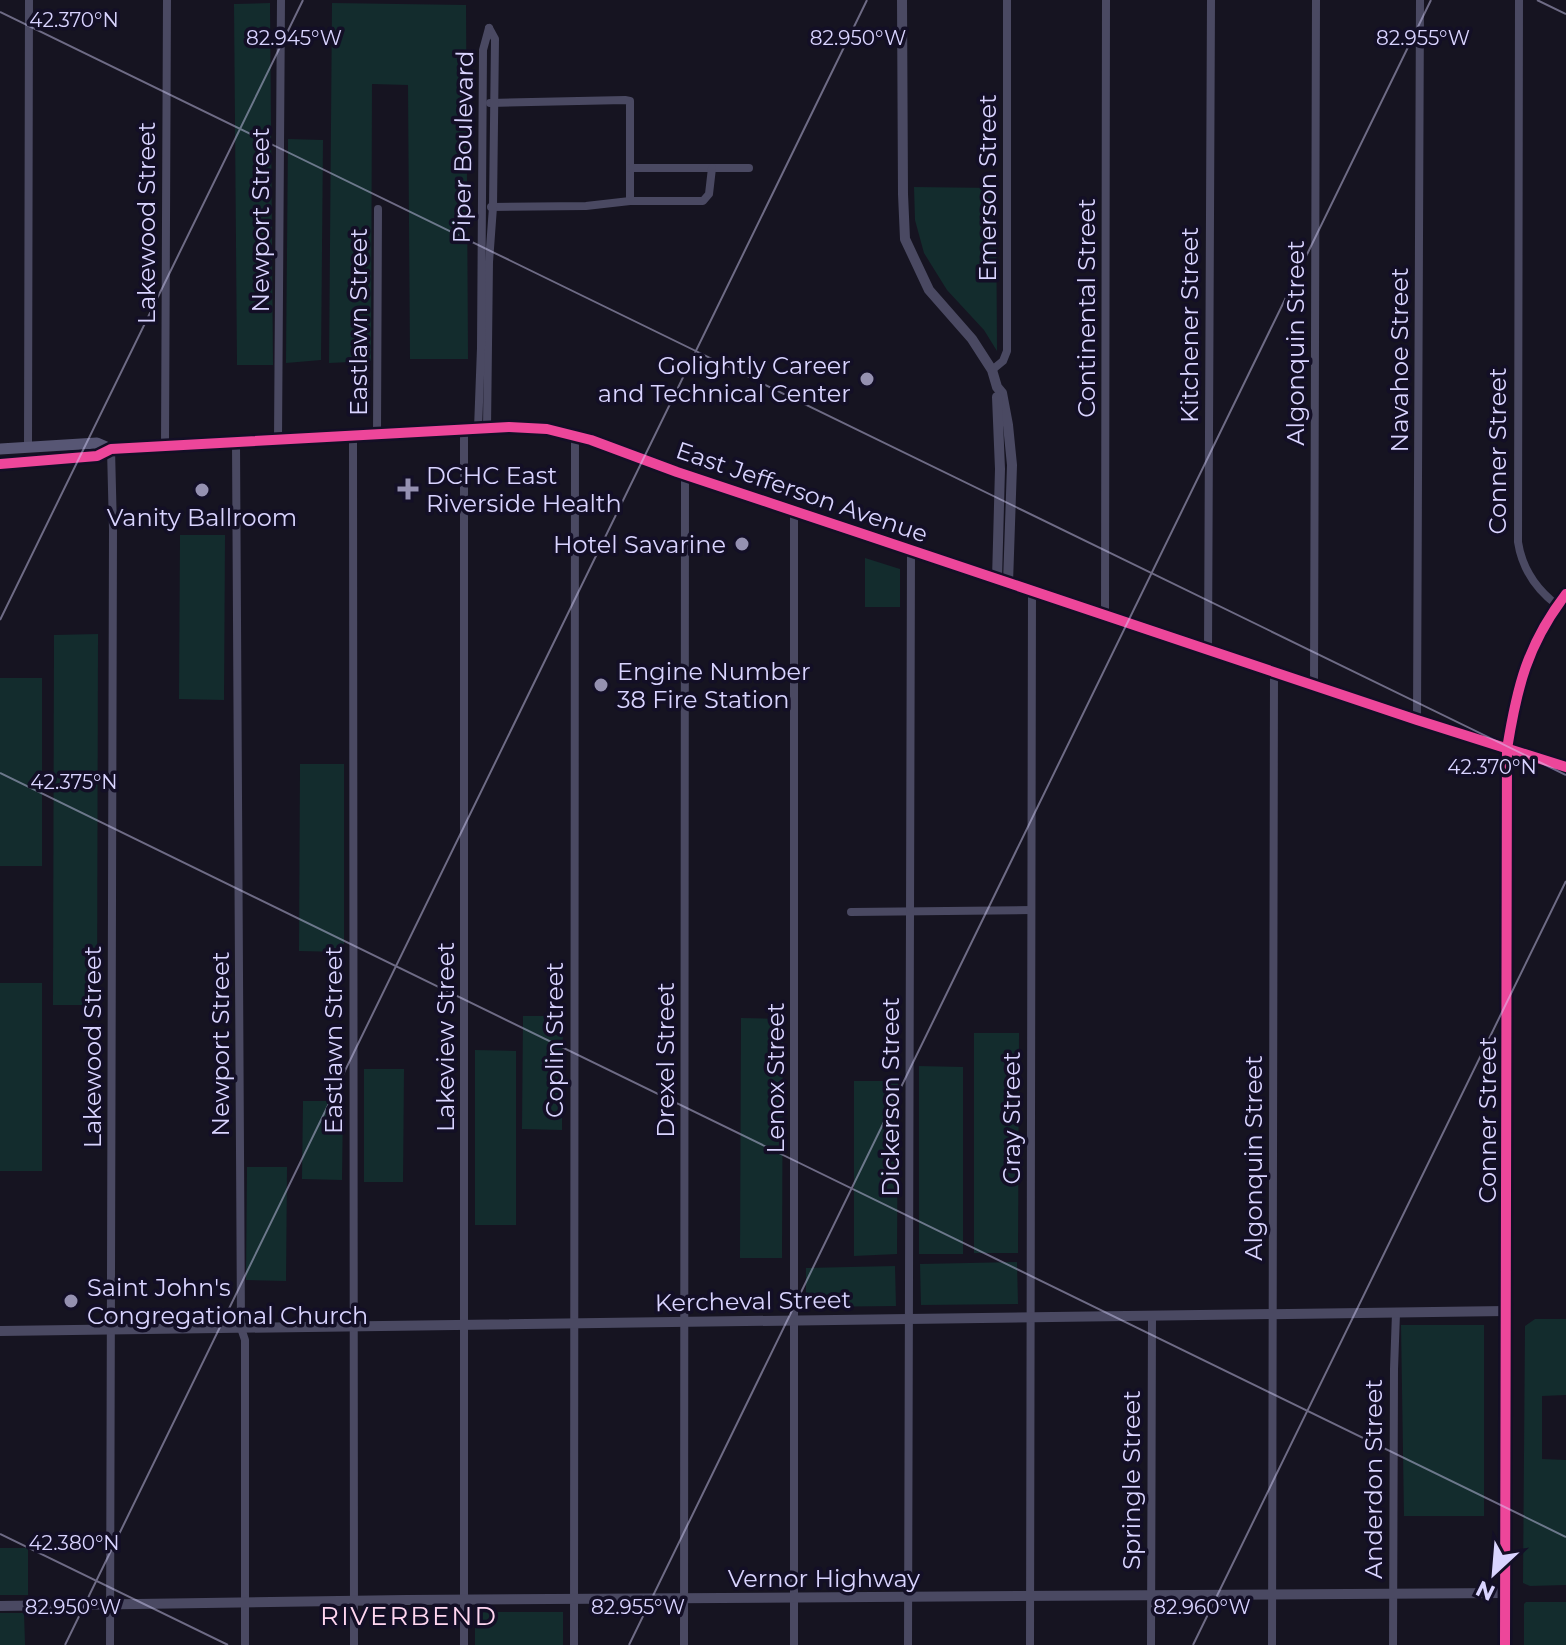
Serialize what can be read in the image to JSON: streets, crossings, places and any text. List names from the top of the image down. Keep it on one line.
{"streets":{"main road":["Conner Street","East Jefferson Avenue"],"street":["Piper Boulevard","Emerson Street","Newport Street","Lakewood Street","Continental Street","Eastlawn Street","Kitchener Street","Algonquin Street","Navahoe Street","Lakeview Street","Coplin Street","Drexel Street","Lenox Street","Dickerson Street","Gray Street","Kercheval Street","Anderdon Street","Springle Street","Vernor Highway"]},"crossings":[["Piper Boulevard","East Jefferson Avenue"],["Newport Street","East Jefferson Avenue"],["Newport Street","Kercheval Street"],["Newport Street","Vernor Highway"],["Lakewood Street","East Jefferson Avenue"],["Lakewood Street","Kercheval Street"],["Lakewood Street","Vernor Highway"],["Continental Street","East Jefferson Avenue"],["Eastlawn Street","East Jefferson Avenue"],["Eastlawn Street","Kercheval Street"],["Eastlawn Street","Vernor Highway"],["Kitchener Street","East Jefferson Avenue"],["Algonquin Street","East Jefferson Avenue"],["Algonquin Street","Kercheval Street"],["Algonquin Street","Vernor Highway"],["Navahoe Street","East Jefferson Avenue"],["Conner Street","East Jefferson Avenue"],["Conner Street","Kercheval Street"],["Conner Street","Vernor Highway"],["East Jefferson Avenue","Lakeview Street"],["East Jefferson Avenue","Coplin Street"],["East Jefferson Avenue","Drexel Street"],["East Jefferson Avenue","Lenox Street"],["East Jefferson Avenue","Dickerson Street"],["East Jefferson Avenue","Gray Street"],["Lakeview Street","Kercheval Street"],["Lakeview Street","Vernor Highway"],["Coplin Street","Kercheval Street"],["Coplin Street","Vernor Highway"],["Drexel Street","Kercheval Street"],["Drexel Street","Vernor Highway"],["Lenox Street","Kercheval Street"],["Lenox Street","Vernor Highway"],["Dickerson Street","Kercheval Street"],["Dickerson Street","Vernor Highway"],["Gray Street","Kercheval Street"],["Gray Street","Vernor Highway"],["Kercheval Street","Anderdon Street"],["Kercheval Street","Springle Street"],["Anderdon Street","Vernor Highway"],["Springle Street","Vernor Highway"]],"districts":["RIVERBEND"],"places":{"other":["Golightly Career and Technical Center","Vanity Ballroom","Hotel Savarine","Engine Number 38 Fire Station","Saint John's Congregational Church"],"health":["DCHC East Riverside Health"]},"north":"bottom left","coordinates":["42.370°N","82.945°W","82.950°W","82.955°W","42.375°N","42.380°N","82.960°W"]}
